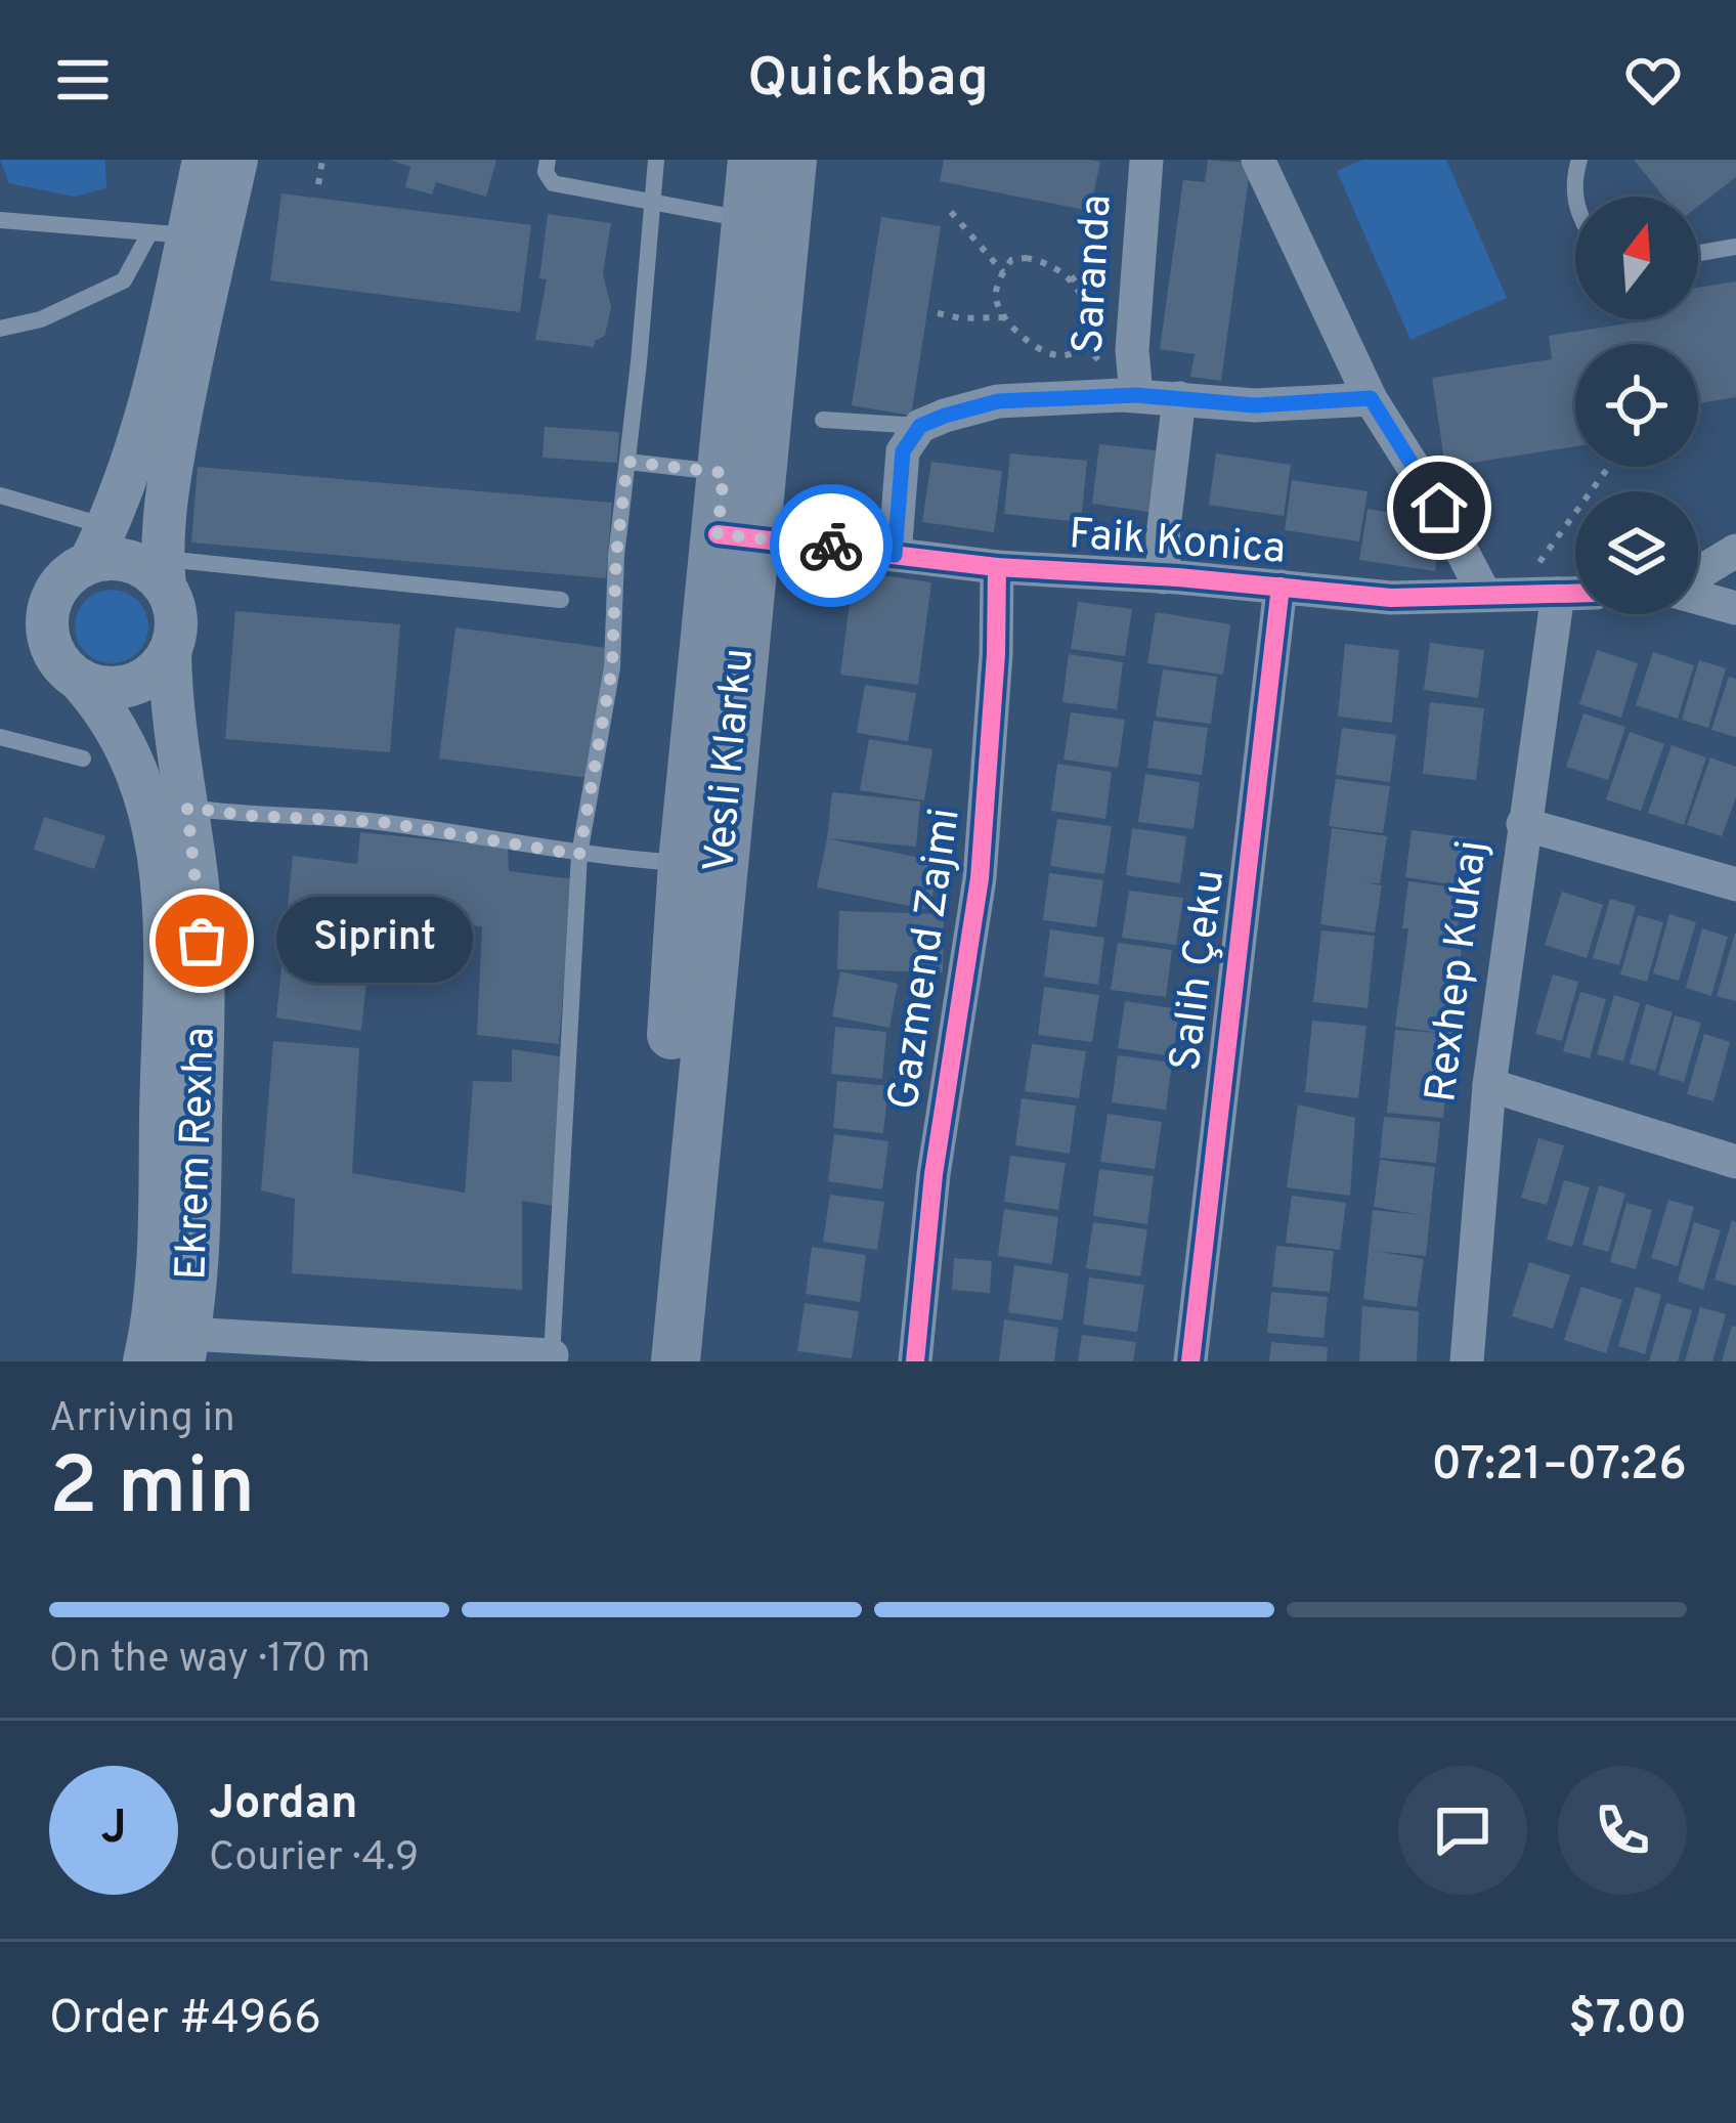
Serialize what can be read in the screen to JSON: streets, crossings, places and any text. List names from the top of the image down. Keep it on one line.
{"streets":{"main road":["Vesli Klarku"],"street":["Saranda","Faik Konica","Gazmend Zajmi","Salih Çeku","Rexhep Kukaj","Ekrem Rexha"]},"crossings":[["Faik Konica","Vesli Klarku"],["Faik Konica","Gazmend Zajmi"],["Faik Konica","Salih Çeku"],["Faik Konica","Rexhep Kukaj"]],"places":["Siprint"],"north":"top","page":{"header":"Quickbag","bubble":"Siprint","heading":["2 min","Arriving in","07:21–07:26"],"panel":["Jordan","Courier · 4.9","Order #4966","$7.00"],"bar":"On the way · 170 m","round":"J"}}
